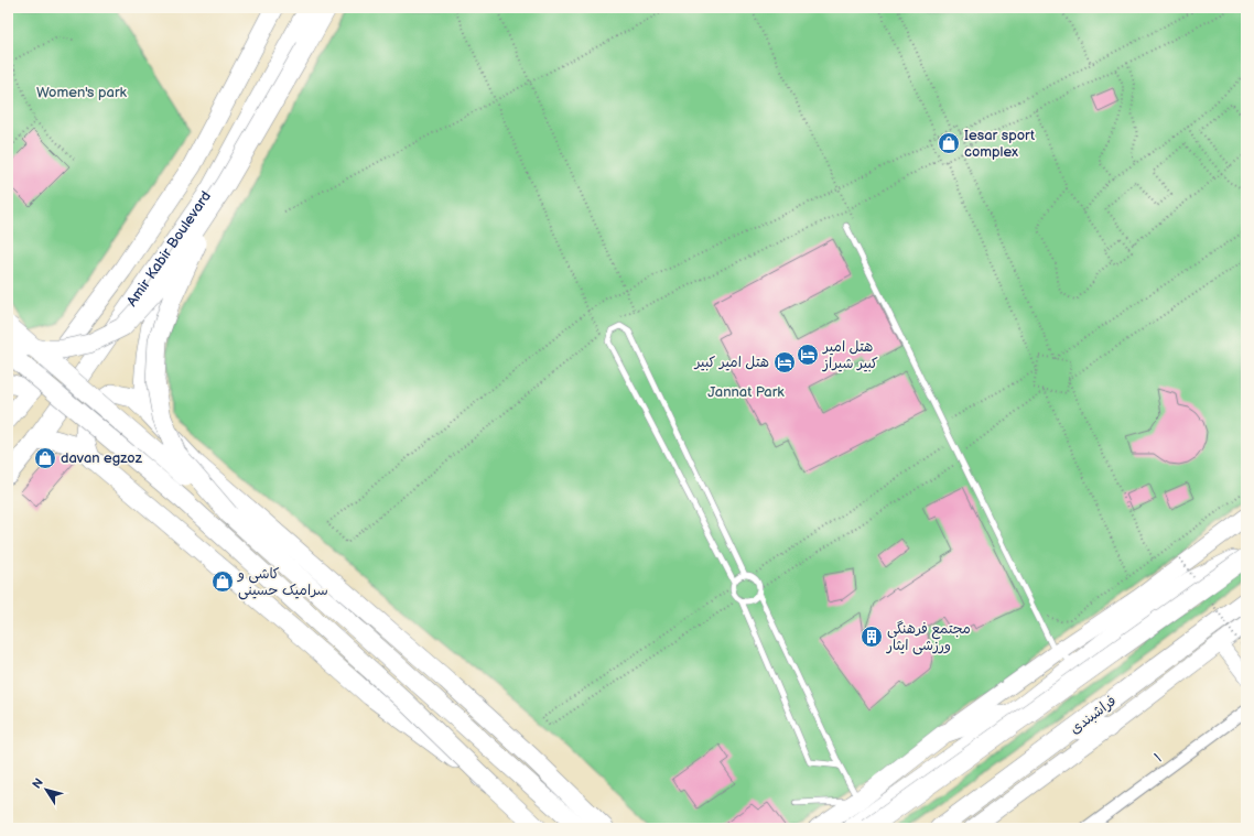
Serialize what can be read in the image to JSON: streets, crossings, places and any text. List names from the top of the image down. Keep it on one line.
{"streets":{"main road":["Amir Kabir Boulevard","فراشبندی"],"street":["۱"]},"parks":["Women's park","Jannat Park"],"places":{"shop":["Iesar sport complex","davan egzoz","کاشی و سرامیک حسینی"],"hotel":["هتل امیر کبیر شیراز","هتل امیر کبیر"],"building":["مجتمع فرهنگی ورزشی ایثار"]},"north":"top left"}
